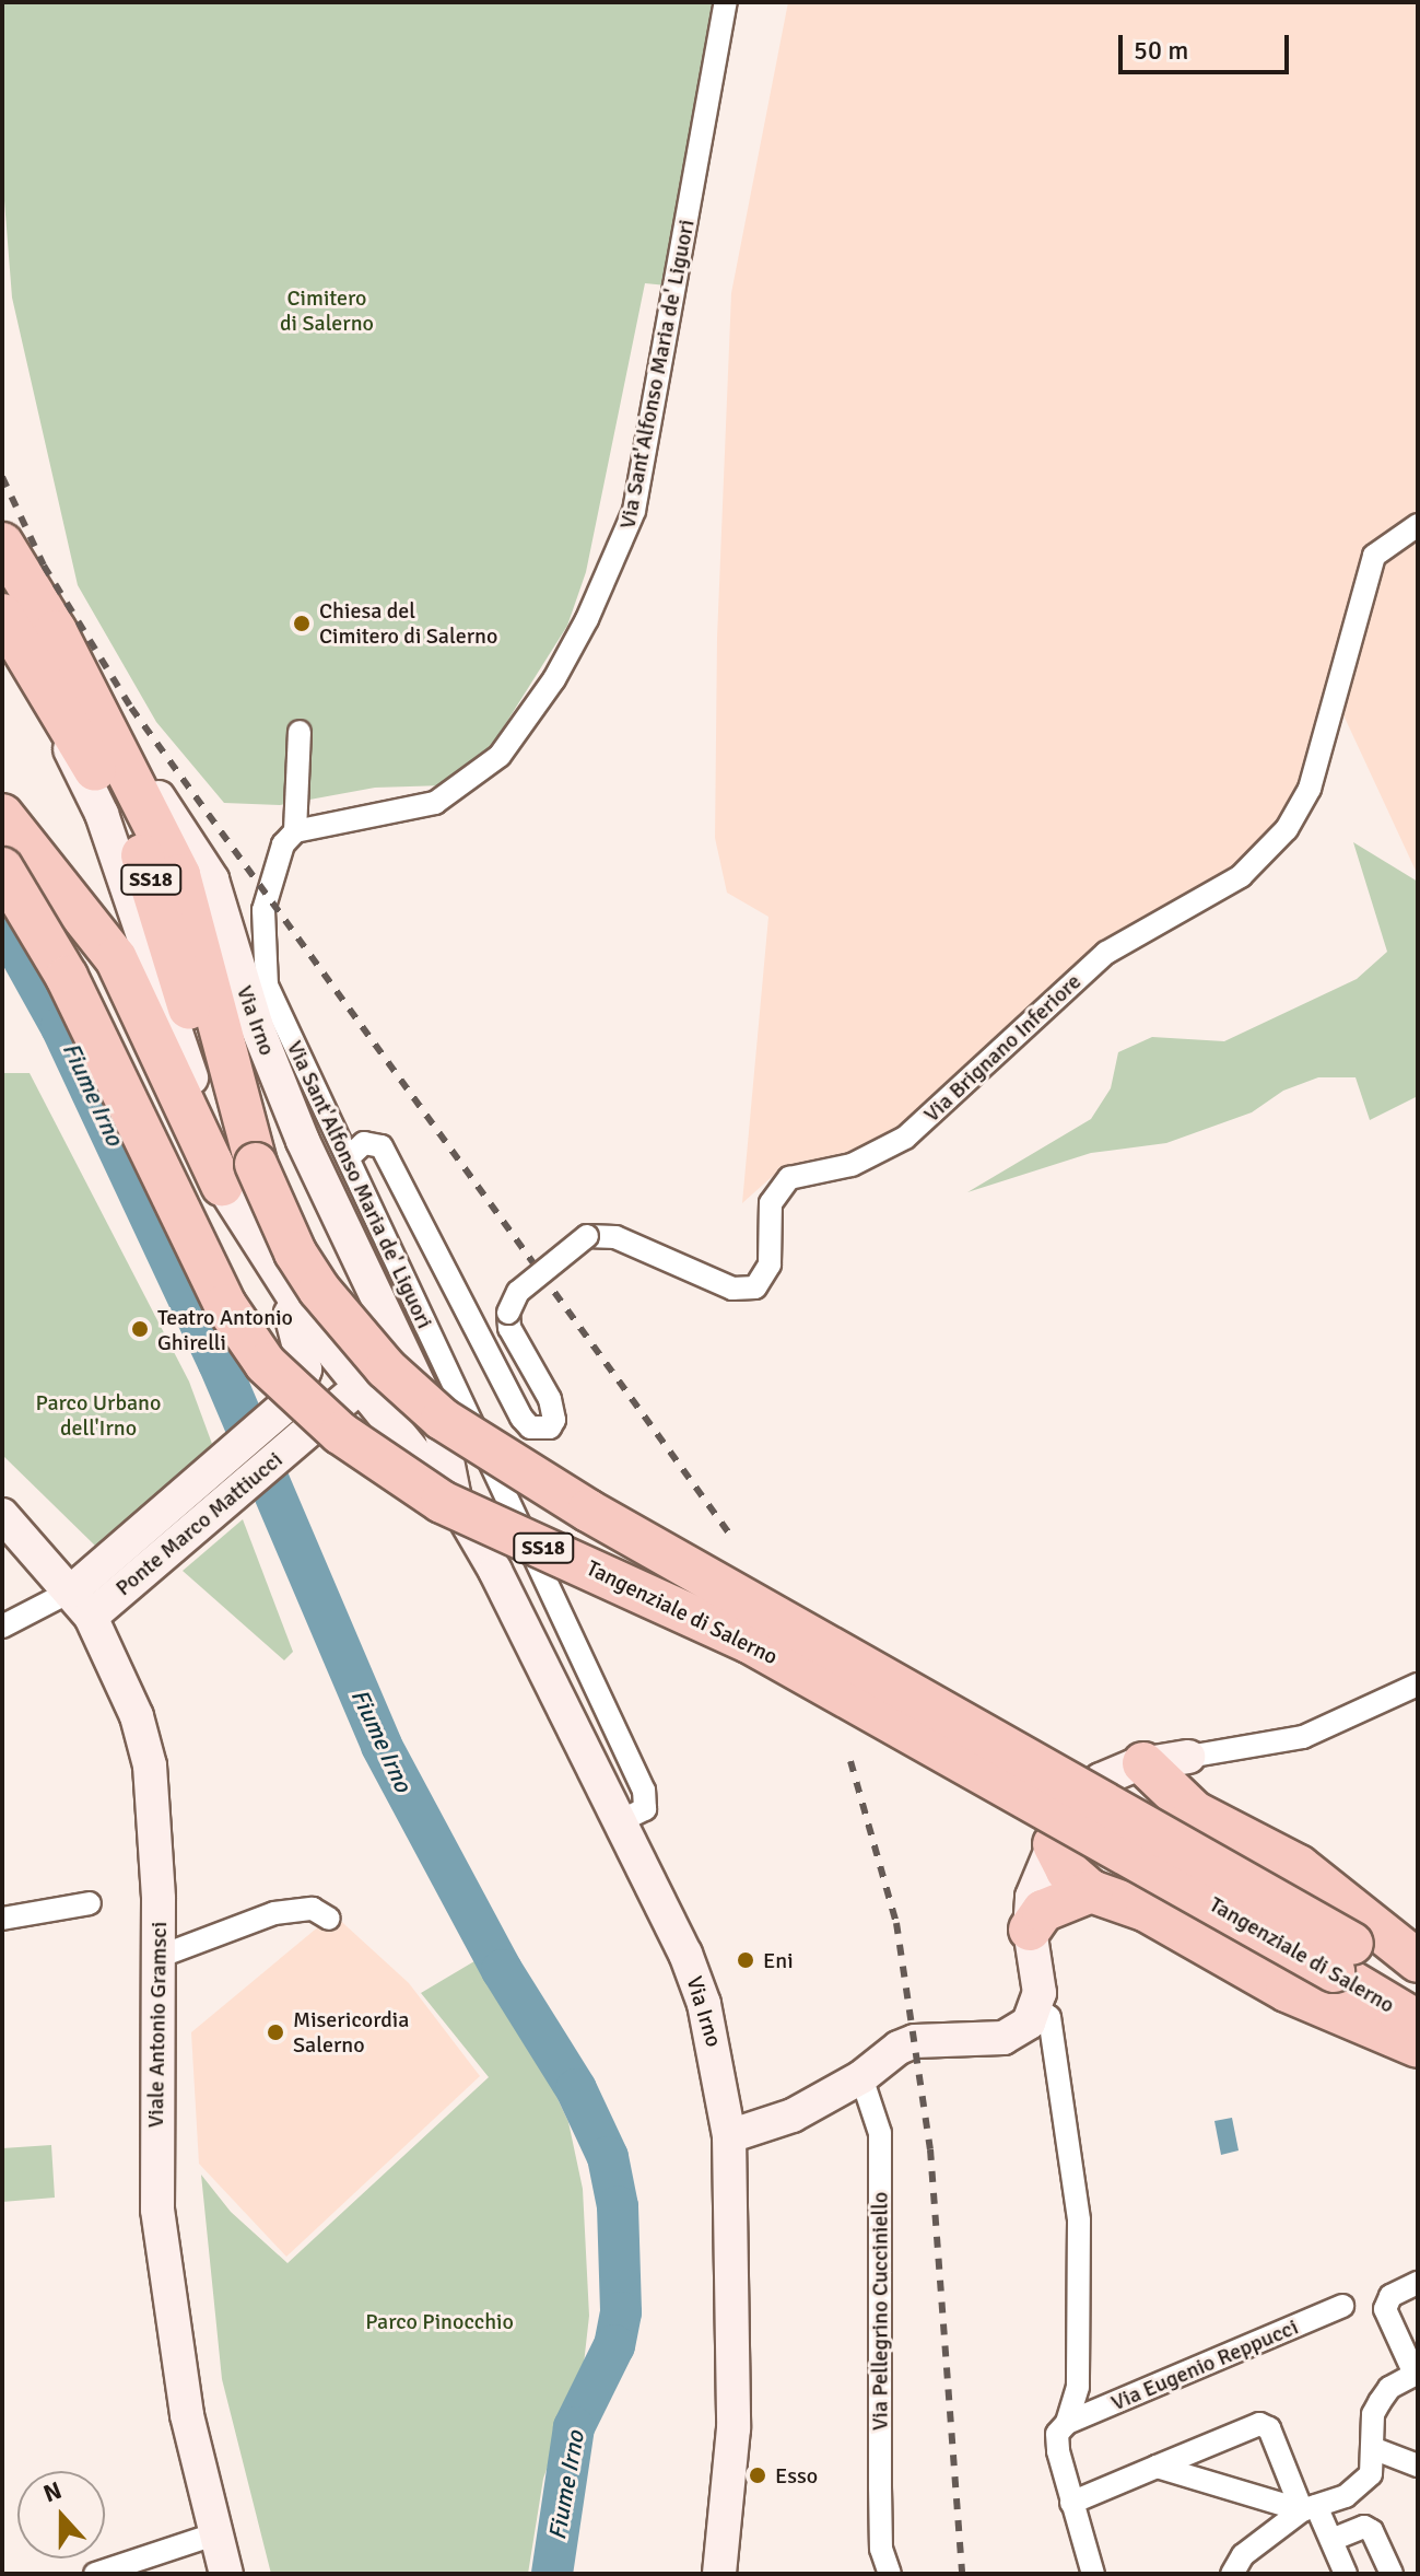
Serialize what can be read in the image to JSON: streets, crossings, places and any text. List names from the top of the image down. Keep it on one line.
{"streets":{"highway":["SS18","Tangenziale di Salerno"],"main road":["Via Irno","Ponte Marco Mattiucci","Viale Antonio Gramsci"],"street":["Via Sant'Alfonso Maria de' Liguori","Via Brignano Inferiore","Via Pellegrino Cucciniello","Via Eugenio Reppucci"]},"crossings":[["Via Sant'Alfonso Maria de' Liguori","Via Irno"],["Via Sant'Alfonso Maria de' Liguori","Via Brignano Inferiore"],["SS18","Via Irno"],["SS18","Tangenziale di Salerno"],["Via Irno","Ponte Marco Mattiucci"],["Via Irno","Tangenziale di Salerno"],["Ponte Marco Mattiucci","Viale Antonio Gramsci"]],"water":["Fiume Irno"],"parks":["Cimitero di Salerno","Parco Urbano dell'Irno","Parco Pinocchio"],"places":["Chiesa del Cimitero di Salerno","Teatro Antonio Ghirelli","Eni","Misericordia Salerno","Esso"],"scale_bar":"50 m","north":"top"}
